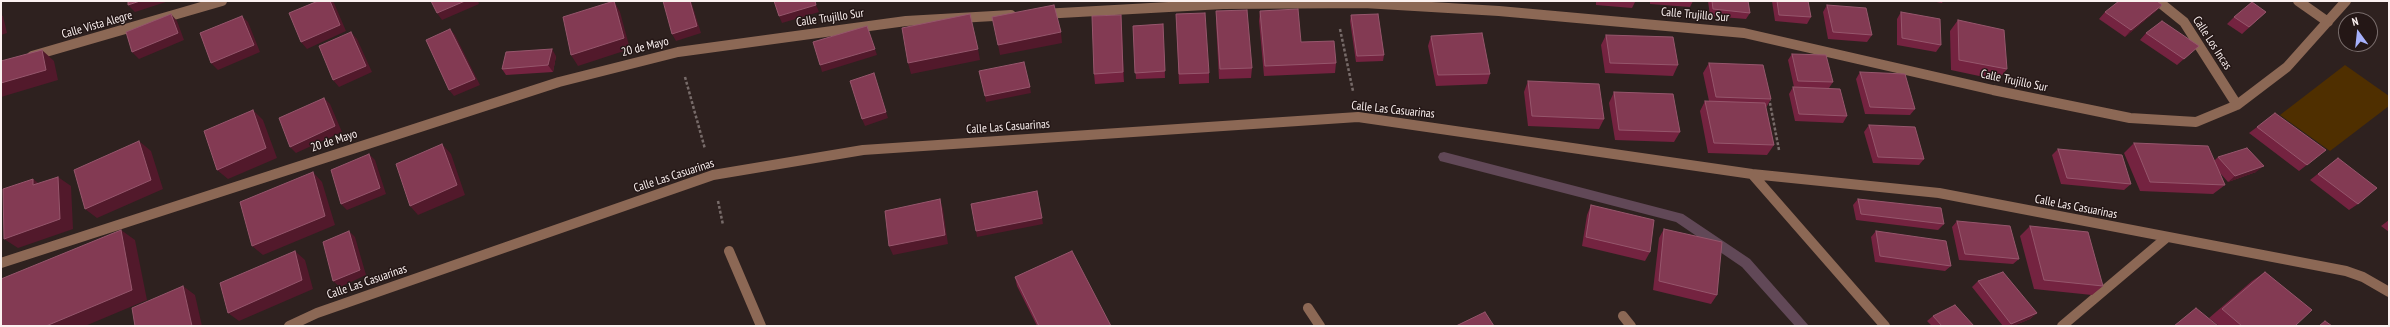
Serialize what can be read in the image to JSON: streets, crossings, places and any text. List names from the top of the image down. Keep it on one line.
{"streets":{"street":["Calle Trujillo Sur","Calle Vista Alegre","Calle Los Incas","20 de Mayo","Calle Las Casuarinas"]},"crossings":[["Calle Trujillo Sur","Calle Los Incas"],["Calle Trujillo Sur","20 de Mayo"]],"north":"top"}
